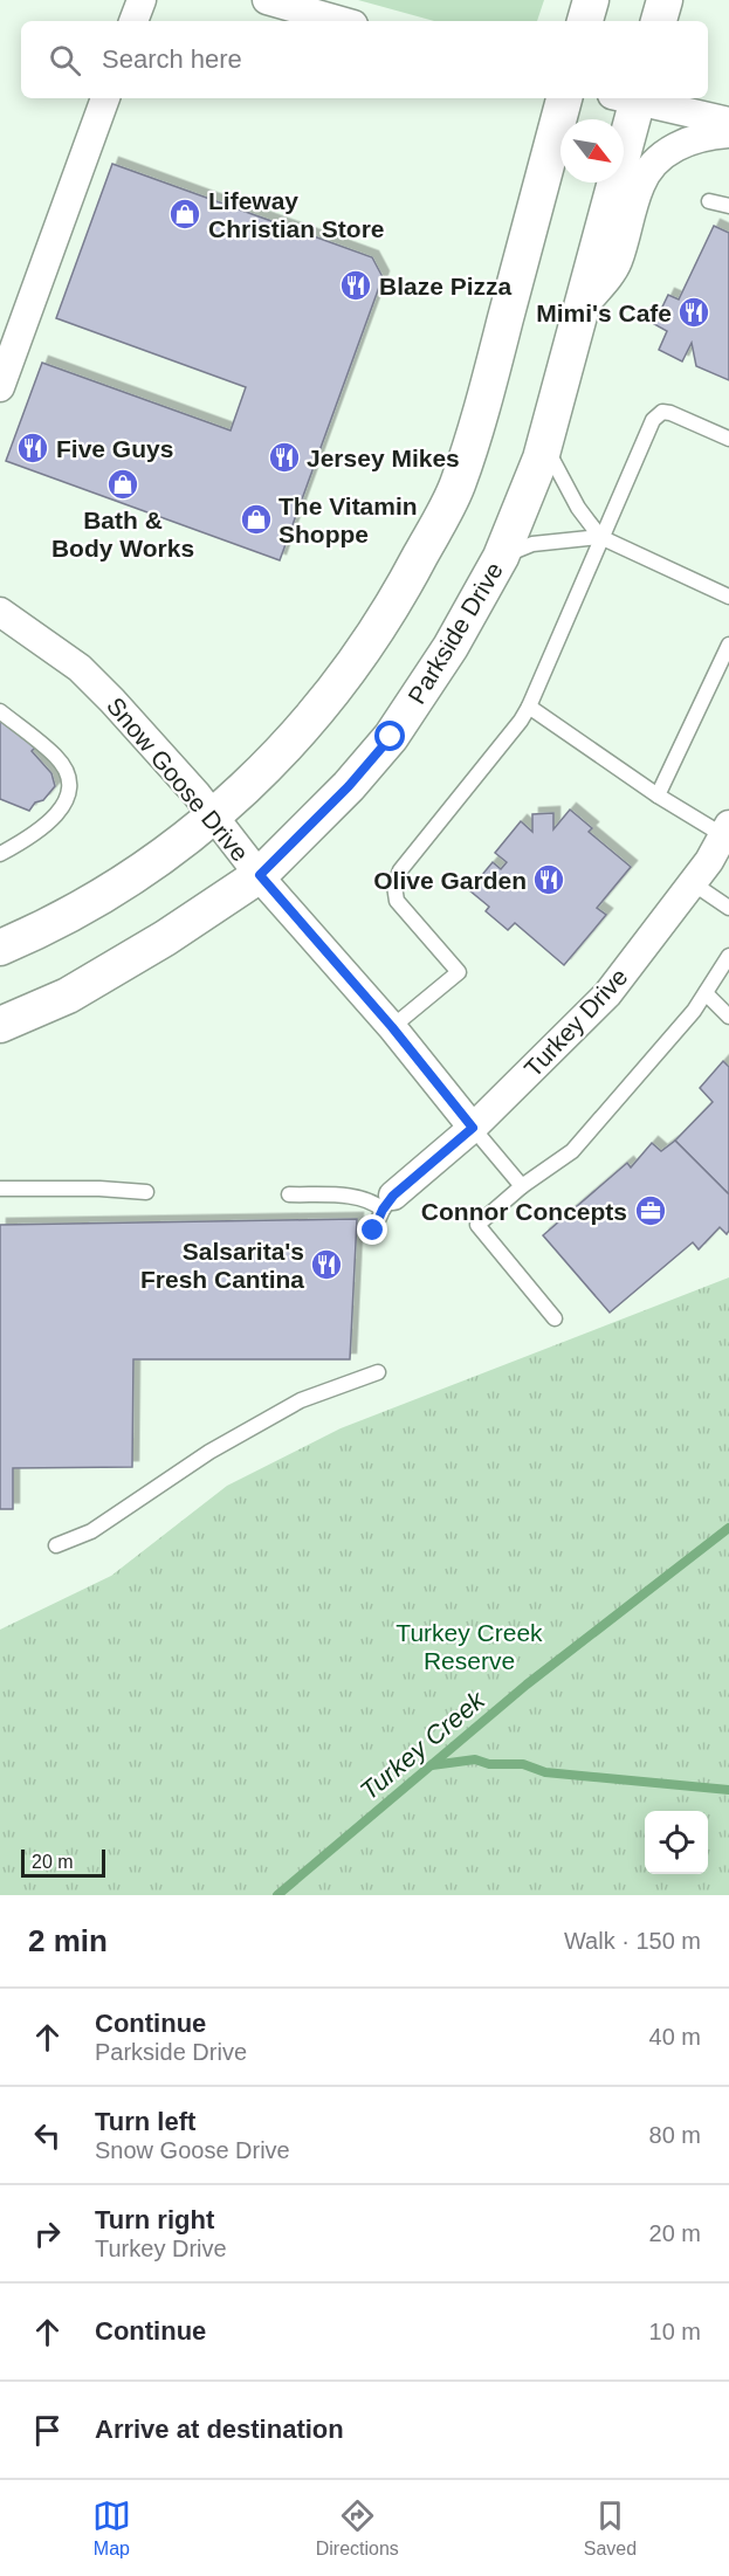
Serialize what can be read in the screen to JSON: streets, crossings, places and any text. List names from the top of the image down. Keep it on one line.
{"streets":{"street":["Parkside Drive","Snow Goose Drive","Turkey Drive"]},"crossings":[["Parkside Drive","Snow Goose Drive"],["Snow Goose Drive","Turkey Drive"]],"water":["Turkey Creek"],"parks":["Turkey Creek Reserve"],"places":{"shop":["Lifeway Christian Store","Bath & Body Works","The Vitamin Shoppe"],"restaurant":["Blaze Pizza","Mimi's Cafe","Five Guys","Jersey Mikes","Olive Garden","Salsarita's Fresh Cantina"],"office":["Connor Concepts"]},"scale_bar":"20 m","north":"bottom right","page":{"search":"Search here","scale":"20 m","heading":["2 min","Walk · 150 m"],"list":[["Continue","Parkside Drive","40 m"],["Turn left","Snow Goose Drive","80 m"],["Turn right","Turkey Drive","20 m"],["Continue","10 m"],"Arrive at destination"],"nav":["Map","Directions","Saved"]}}
